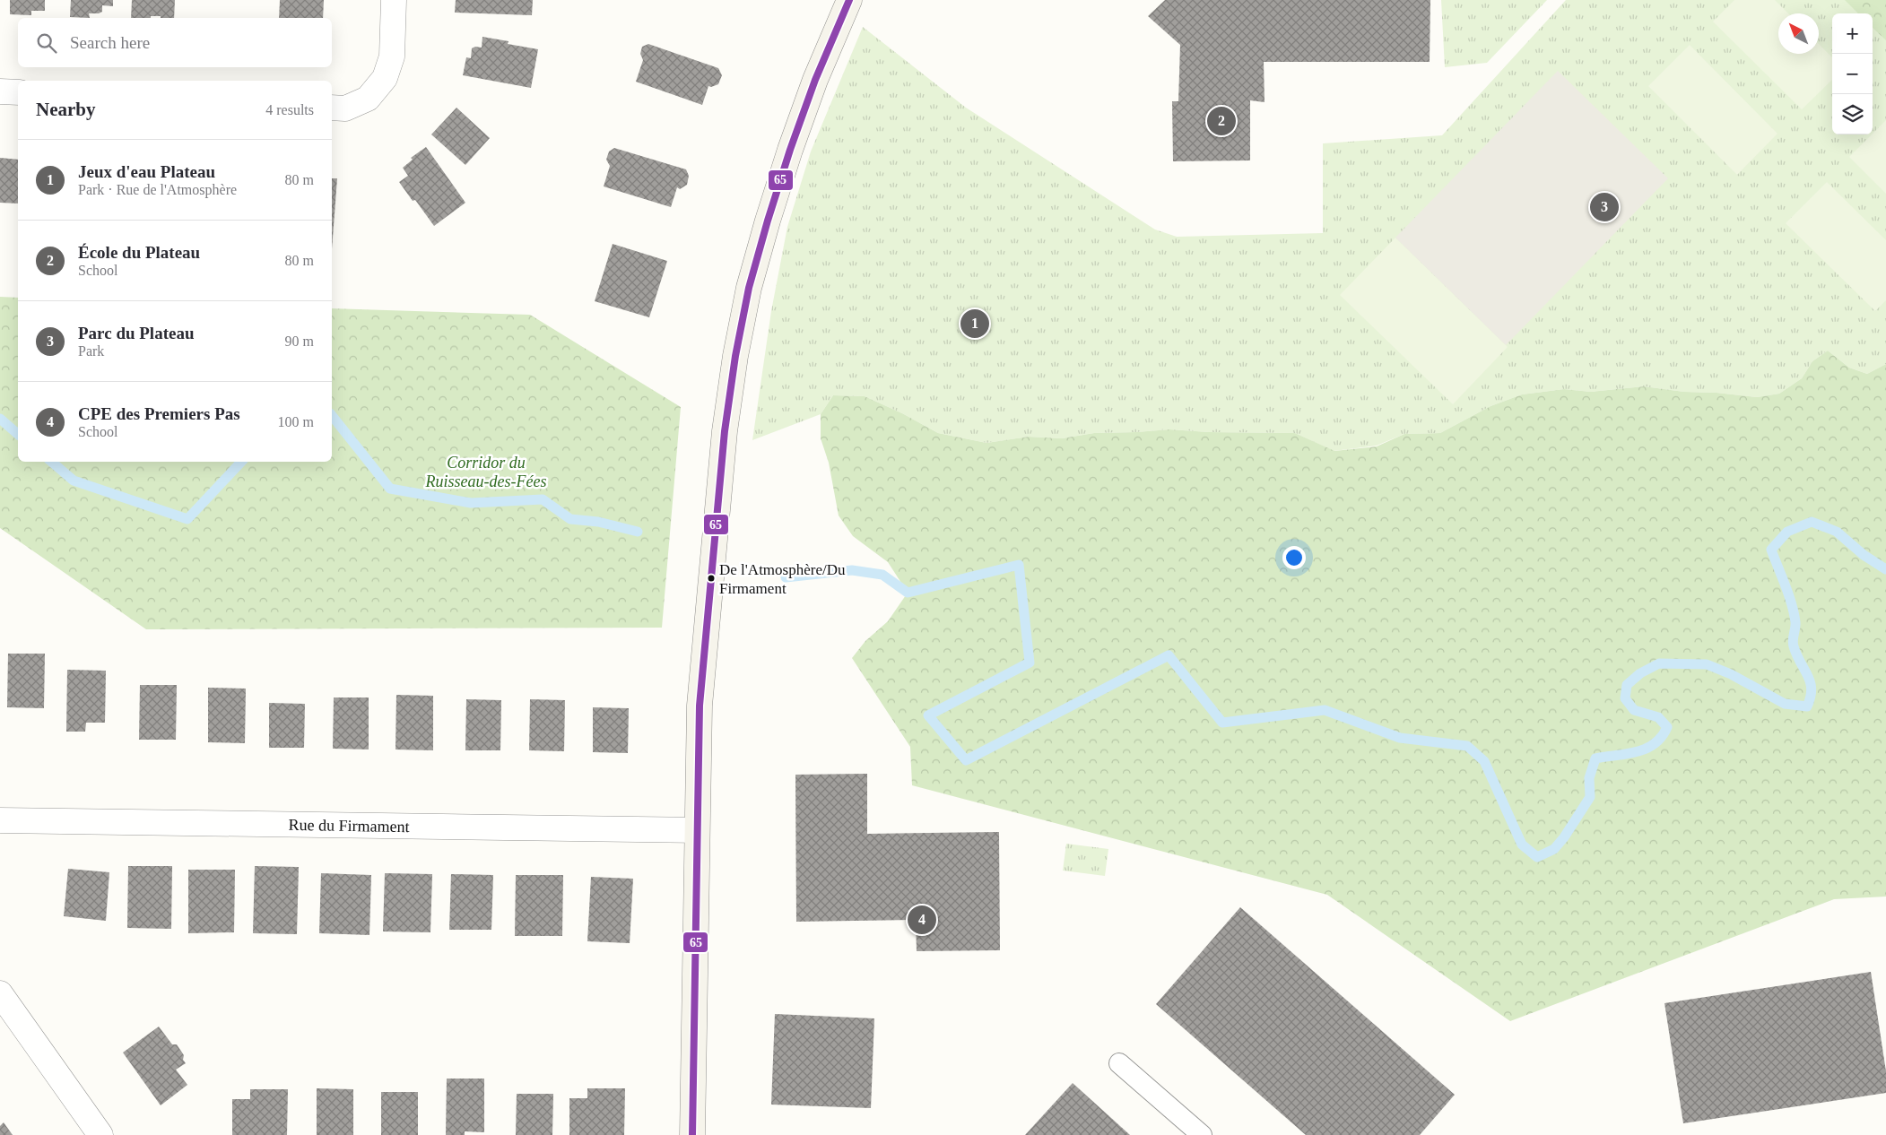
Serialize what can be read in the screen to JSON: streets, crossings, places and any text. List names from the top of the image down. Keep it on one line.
{"streets":{"street":["Rue du Firmament"]},"parks":["Corridor du Ruisseau-des-Fées"],"places":["De l'Atmosphère/Du Firmament"],"lines":["transit line 65"],"north":"top left","page":{"map_buttons":["+","−"],"search":"Search here","heading":["Nearby","4 results"],"pins":["2","3","1","4"],"list":[{"mark":"1","name":"Jeux d'eau Plateau","note":"Park · Rue de l'Atmosphère","value":"80 m"},{"mark":"2","name":"École du Plateau","note":"School","value":"80 m"},{"mark":"3","name":"Parc du Plateau","note":"Park","value":"90 m"},{"mark":"4","name":"CPE des Premiers Pas","note":"School","value":"100 m"}]}}
